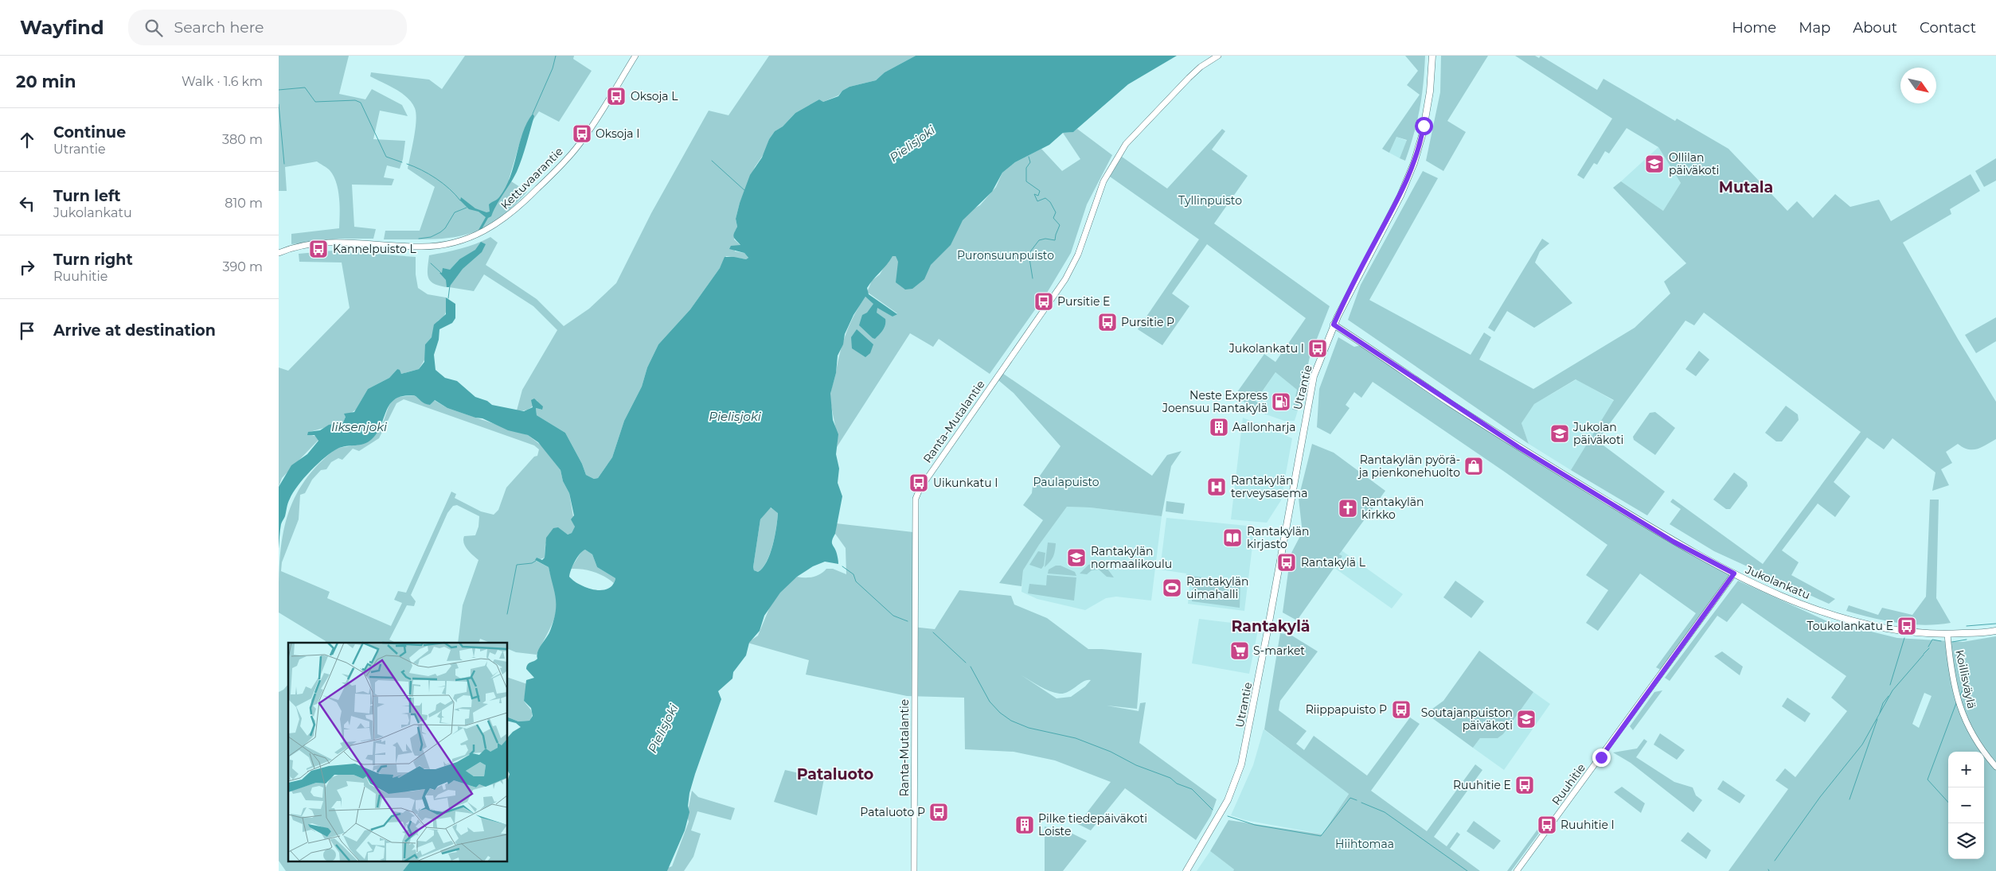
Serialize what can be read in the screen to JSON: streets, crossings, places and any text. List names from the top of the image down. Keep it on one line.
{"streets":{"main road":["Utrantie","Jukolankatu"],"street":["Kettuvaarantie","Ranta-Mutalantie","Koillisväylä","Ruuhitie"]},"crossings":[["Utrantie","Jukolankatu"],["Jukolankatu","Koillisväylä"],["Jukolankatu","Ruuhitie"]],"districts":["Mutala","Rantakylä","Pataluoto"],"water":["Pielisjoki","Iiksenjoki"],"parks":["Tyllinpuisto","Puronsuunpuisto","Paulapuisto","Hiihtomaa"],"places":{"bus stop":["Oksoja L","Oksoja I","Kannelpuisto L","Pursitie E","Pursitie P","Jukolankatu I","Uikunkatu I","Rantakylä L","Toukolankatu E","Riippapuisto P","Ruuhitie E","Pataluoto P","Ruuhitie I"],"school or university":["Ollilan päiväkoti","Jukolan päiväkoti","Rantakylän normaalikoulu","Soutajanpuiston päiväkoti"],"fuel station":["Neste Express Joensuu Rantakylä"],"building":["Aallonharja","Pilke tiedepäiväkoti Loiste"],"shop":["Rantakylän pyörä- ja pienkonehuolto"],"hospital":["Rantakylän terveysasema"],"church":["Rantakylän kirkko"],"library":["Rantakylän kirjasto"],"sports":["Rantakylän uimahalli"],"supermarket":["S-market"]},"north":"bottom right","page":{"header":"Wayfind","search":"Search here","nav":["Home","Map","About","Contact"],"heading":["20 min","Walk · 1.6 km"],"list":[["Continue","Utrantie","380 m"],["Turn left","Jukolankatu","810 m"],["Turn right","Ruuhitie","390 m"],"Arrive at destination"],"map_buttons":["+","−"]}}
